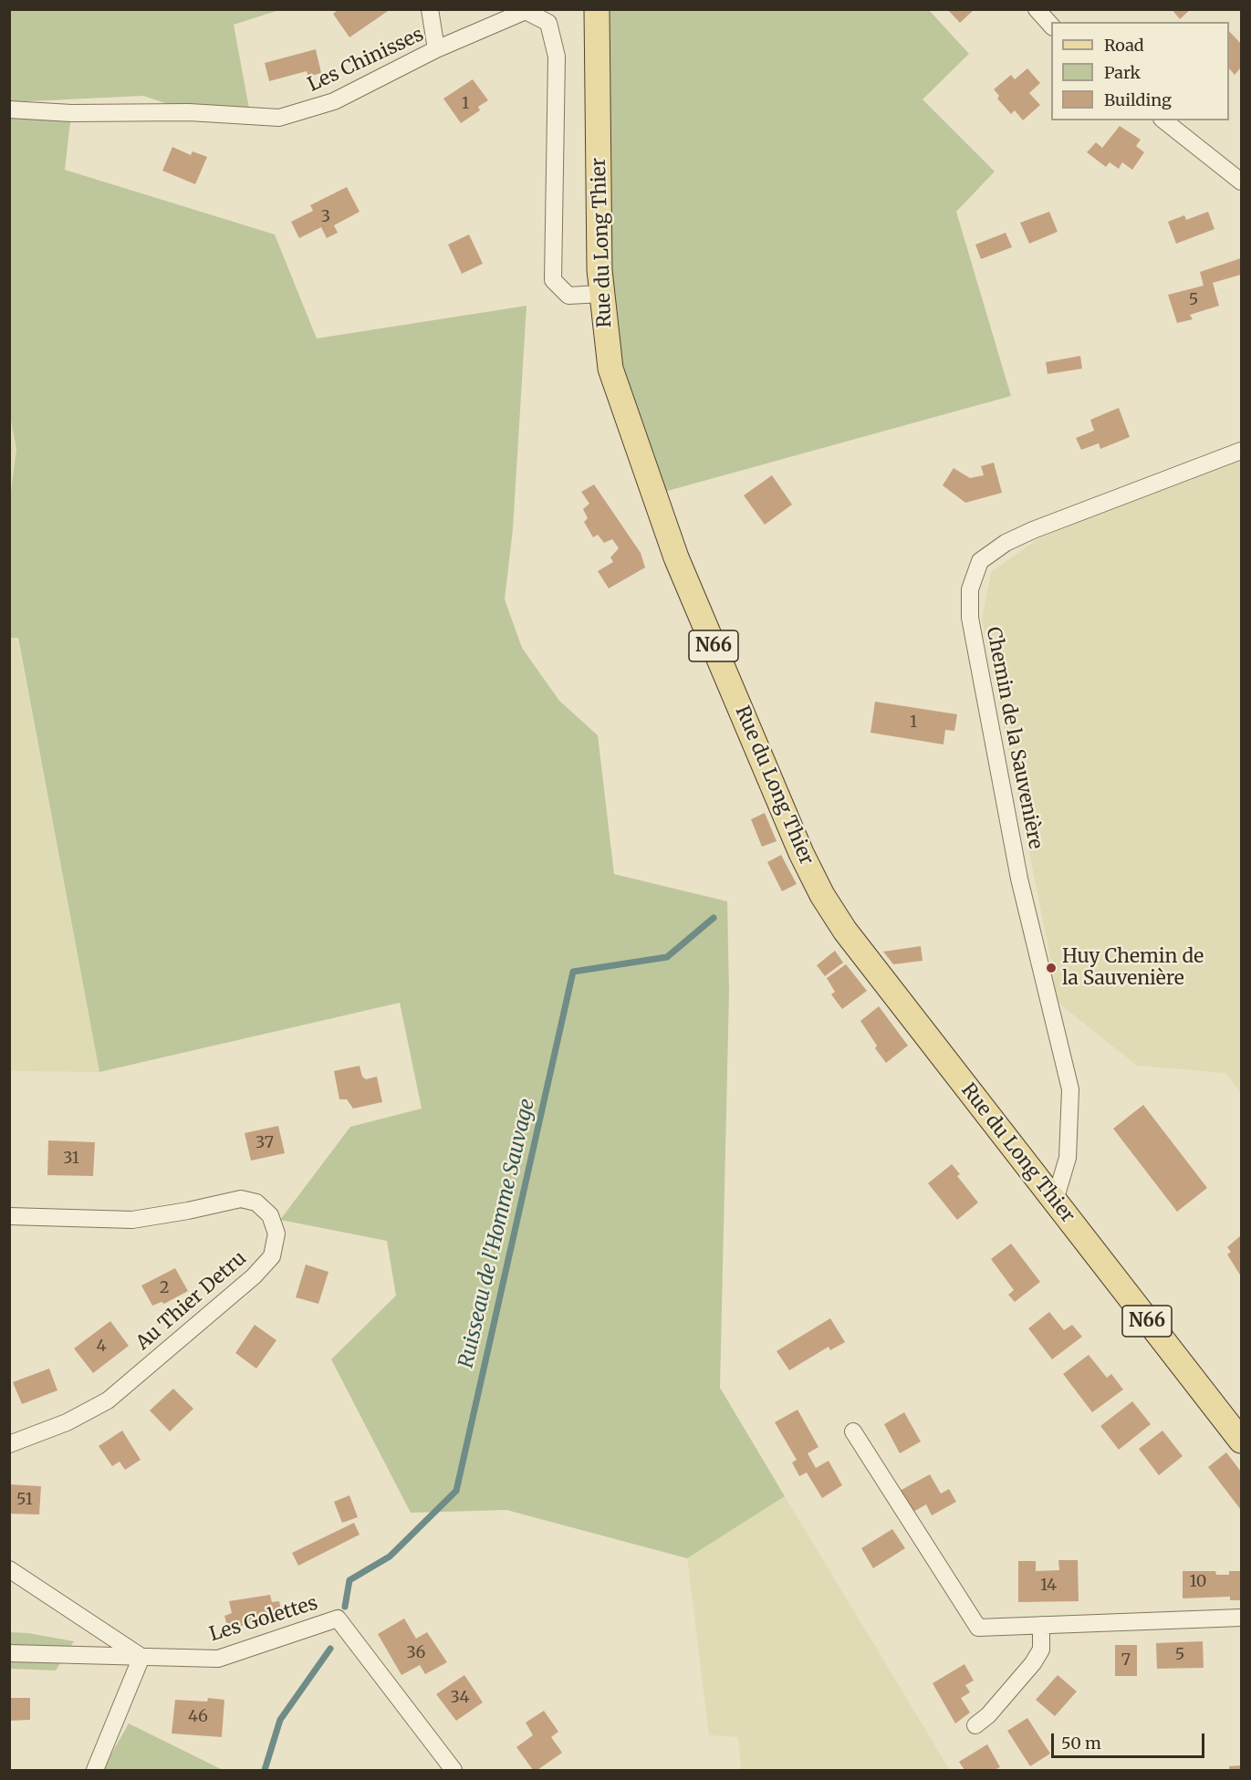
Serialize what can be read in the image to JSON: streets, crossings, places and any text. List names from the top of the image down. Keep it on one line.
{"streets":{"main road":["Rue du Long Thier","N66"],"street":["Les Chinisses","Chemin de la Sauvenière","Au Thier Detru","Les Golettes"]},"crossings":[["Les Chinisses","Rue du Long Thier"],["Rue du Long Thier","Chemin de la Sauvenière"]],"water":["Ruisseau de l'Homme Sauvage"],"places":["Huy Chemin de la Sauvenière"],"house_numbers":["1","3","5","1","37","31","2","4","51","10","14","36","5","7","34","46"],"legend":["Road","Park","Building"],"scale_bar":"50 m"}
